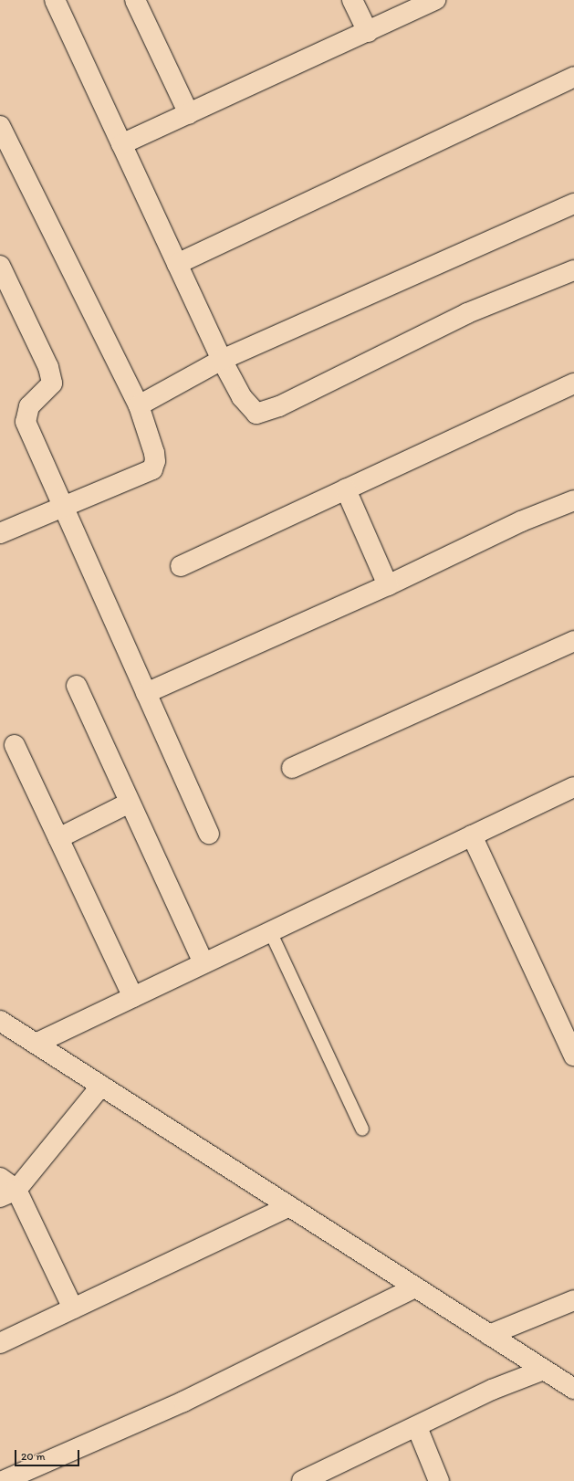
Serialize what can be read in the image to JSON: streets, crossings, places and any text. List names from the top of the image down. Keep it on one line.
{"scale_bar":"20 m"}
